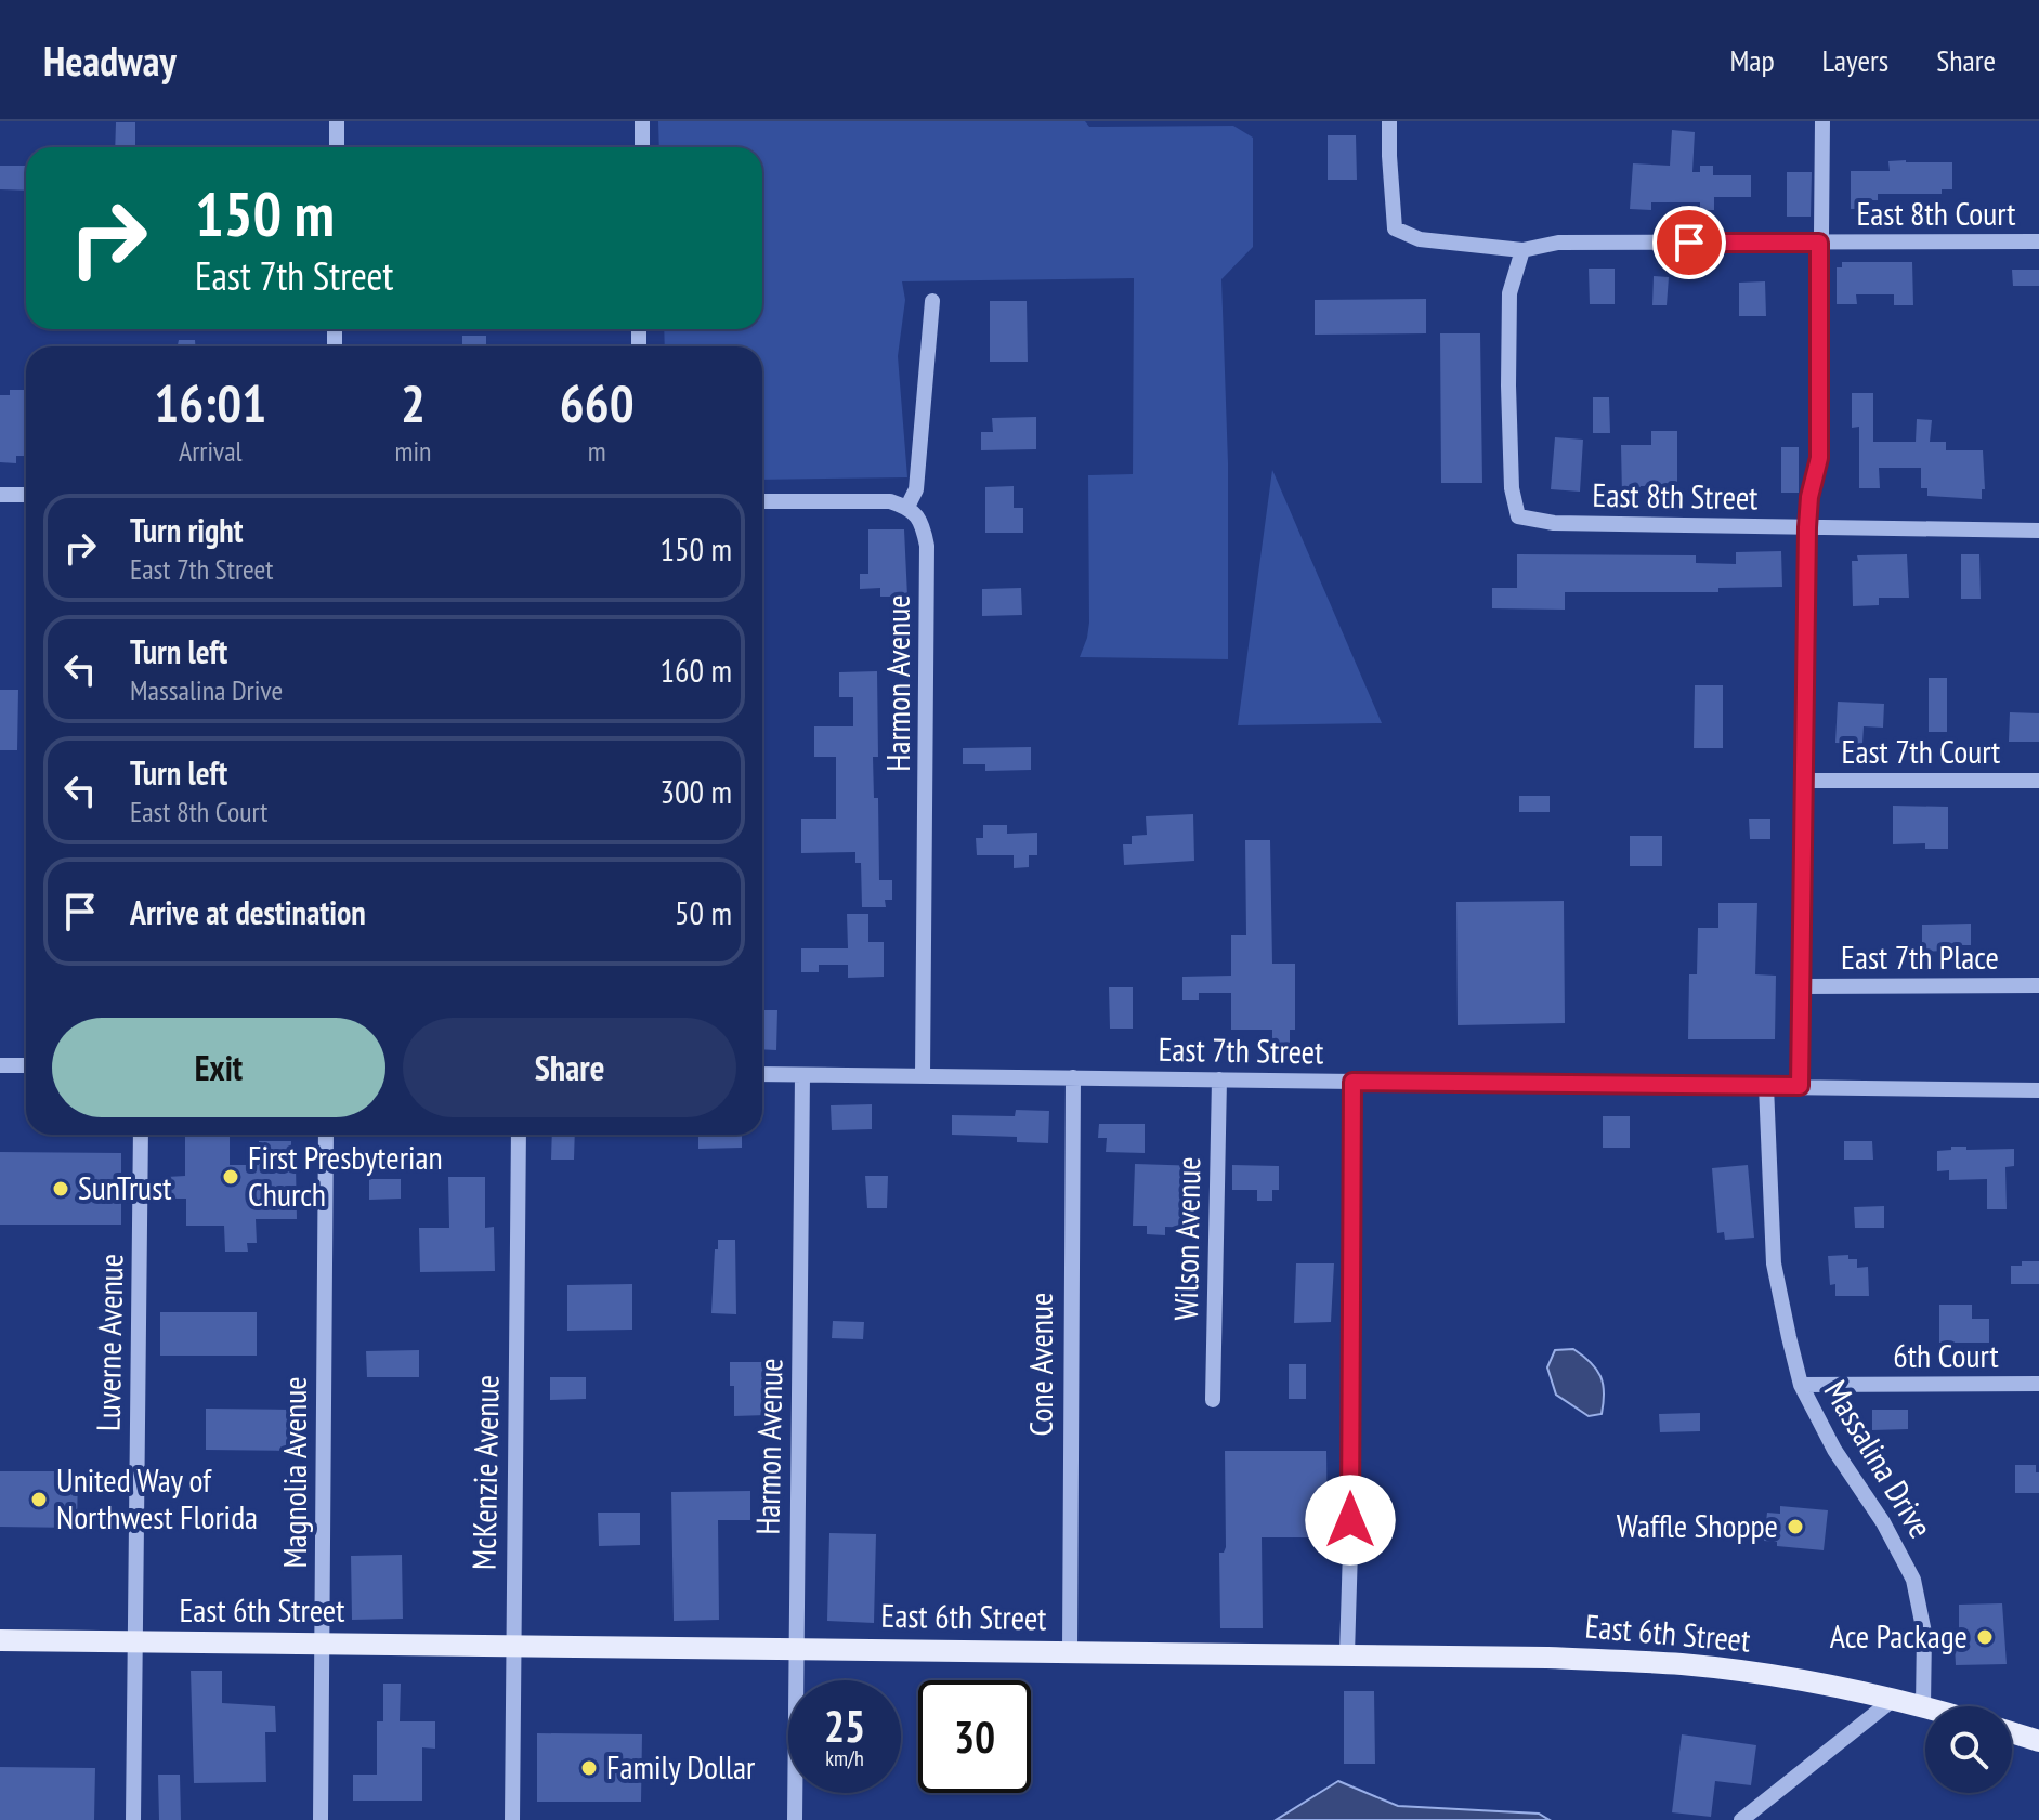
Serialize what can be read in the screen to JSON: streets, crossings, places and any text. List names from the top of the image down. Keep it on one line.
{"streets":{"main road":["East 6th Street"],"street":["East 8th Court","East 8th Street","Harmon Avenue","East 7th Court","East 7th Place","East 7th Street","Wilson Avenue","Luverne Avenue","6th Court","Cone Avenue","Massalina Drive","Magnolia Avenue","McKenzie Avenue"]},"crossings":[["East 8th Court","East 8th Street"],["Harmon Avenue","East 7th Street"],["Harmon Avenue","East 6th Street"],["East 7th Street","Wilson Avenue"],["East 7th Street","Cone Avenue"],["East 7th Street","Massalina Drive"],["Luverne Avenue","East 6th Street"],["6th Court","Massalina Drive"],["Cone Avenue","East 6th Street"],["Massalina Drive","East 6th Street"],["Magnolia Avenue","East 6th Street"],["McKenzie Avenue","East 6th Street"]],"places":["First Presbyterian Church","SunTrust","United Way of Northwest Florida","Waffle Shoppe","Ace Package","Family Dollar"],"page":{"header":"Headway","nav":["Map","Layers","Share"],"turn":["150 m","East 7th Street"],"eta":["16:01","Arrival","2","min","660","m"],"list":[{"name":"Turn right","note":"East 7th Street","value":"150 m"},{"name":"Turn left","note":"Massalina Drive","value":"160 m"},{"name":"Turn left","note":"East 8th Court","value":"300 m"},{"name":"Arrive at destination","value":"50 m"}],"buttons":["Exit","Share"],"speed":"25 km/h","limit":"30"}}
